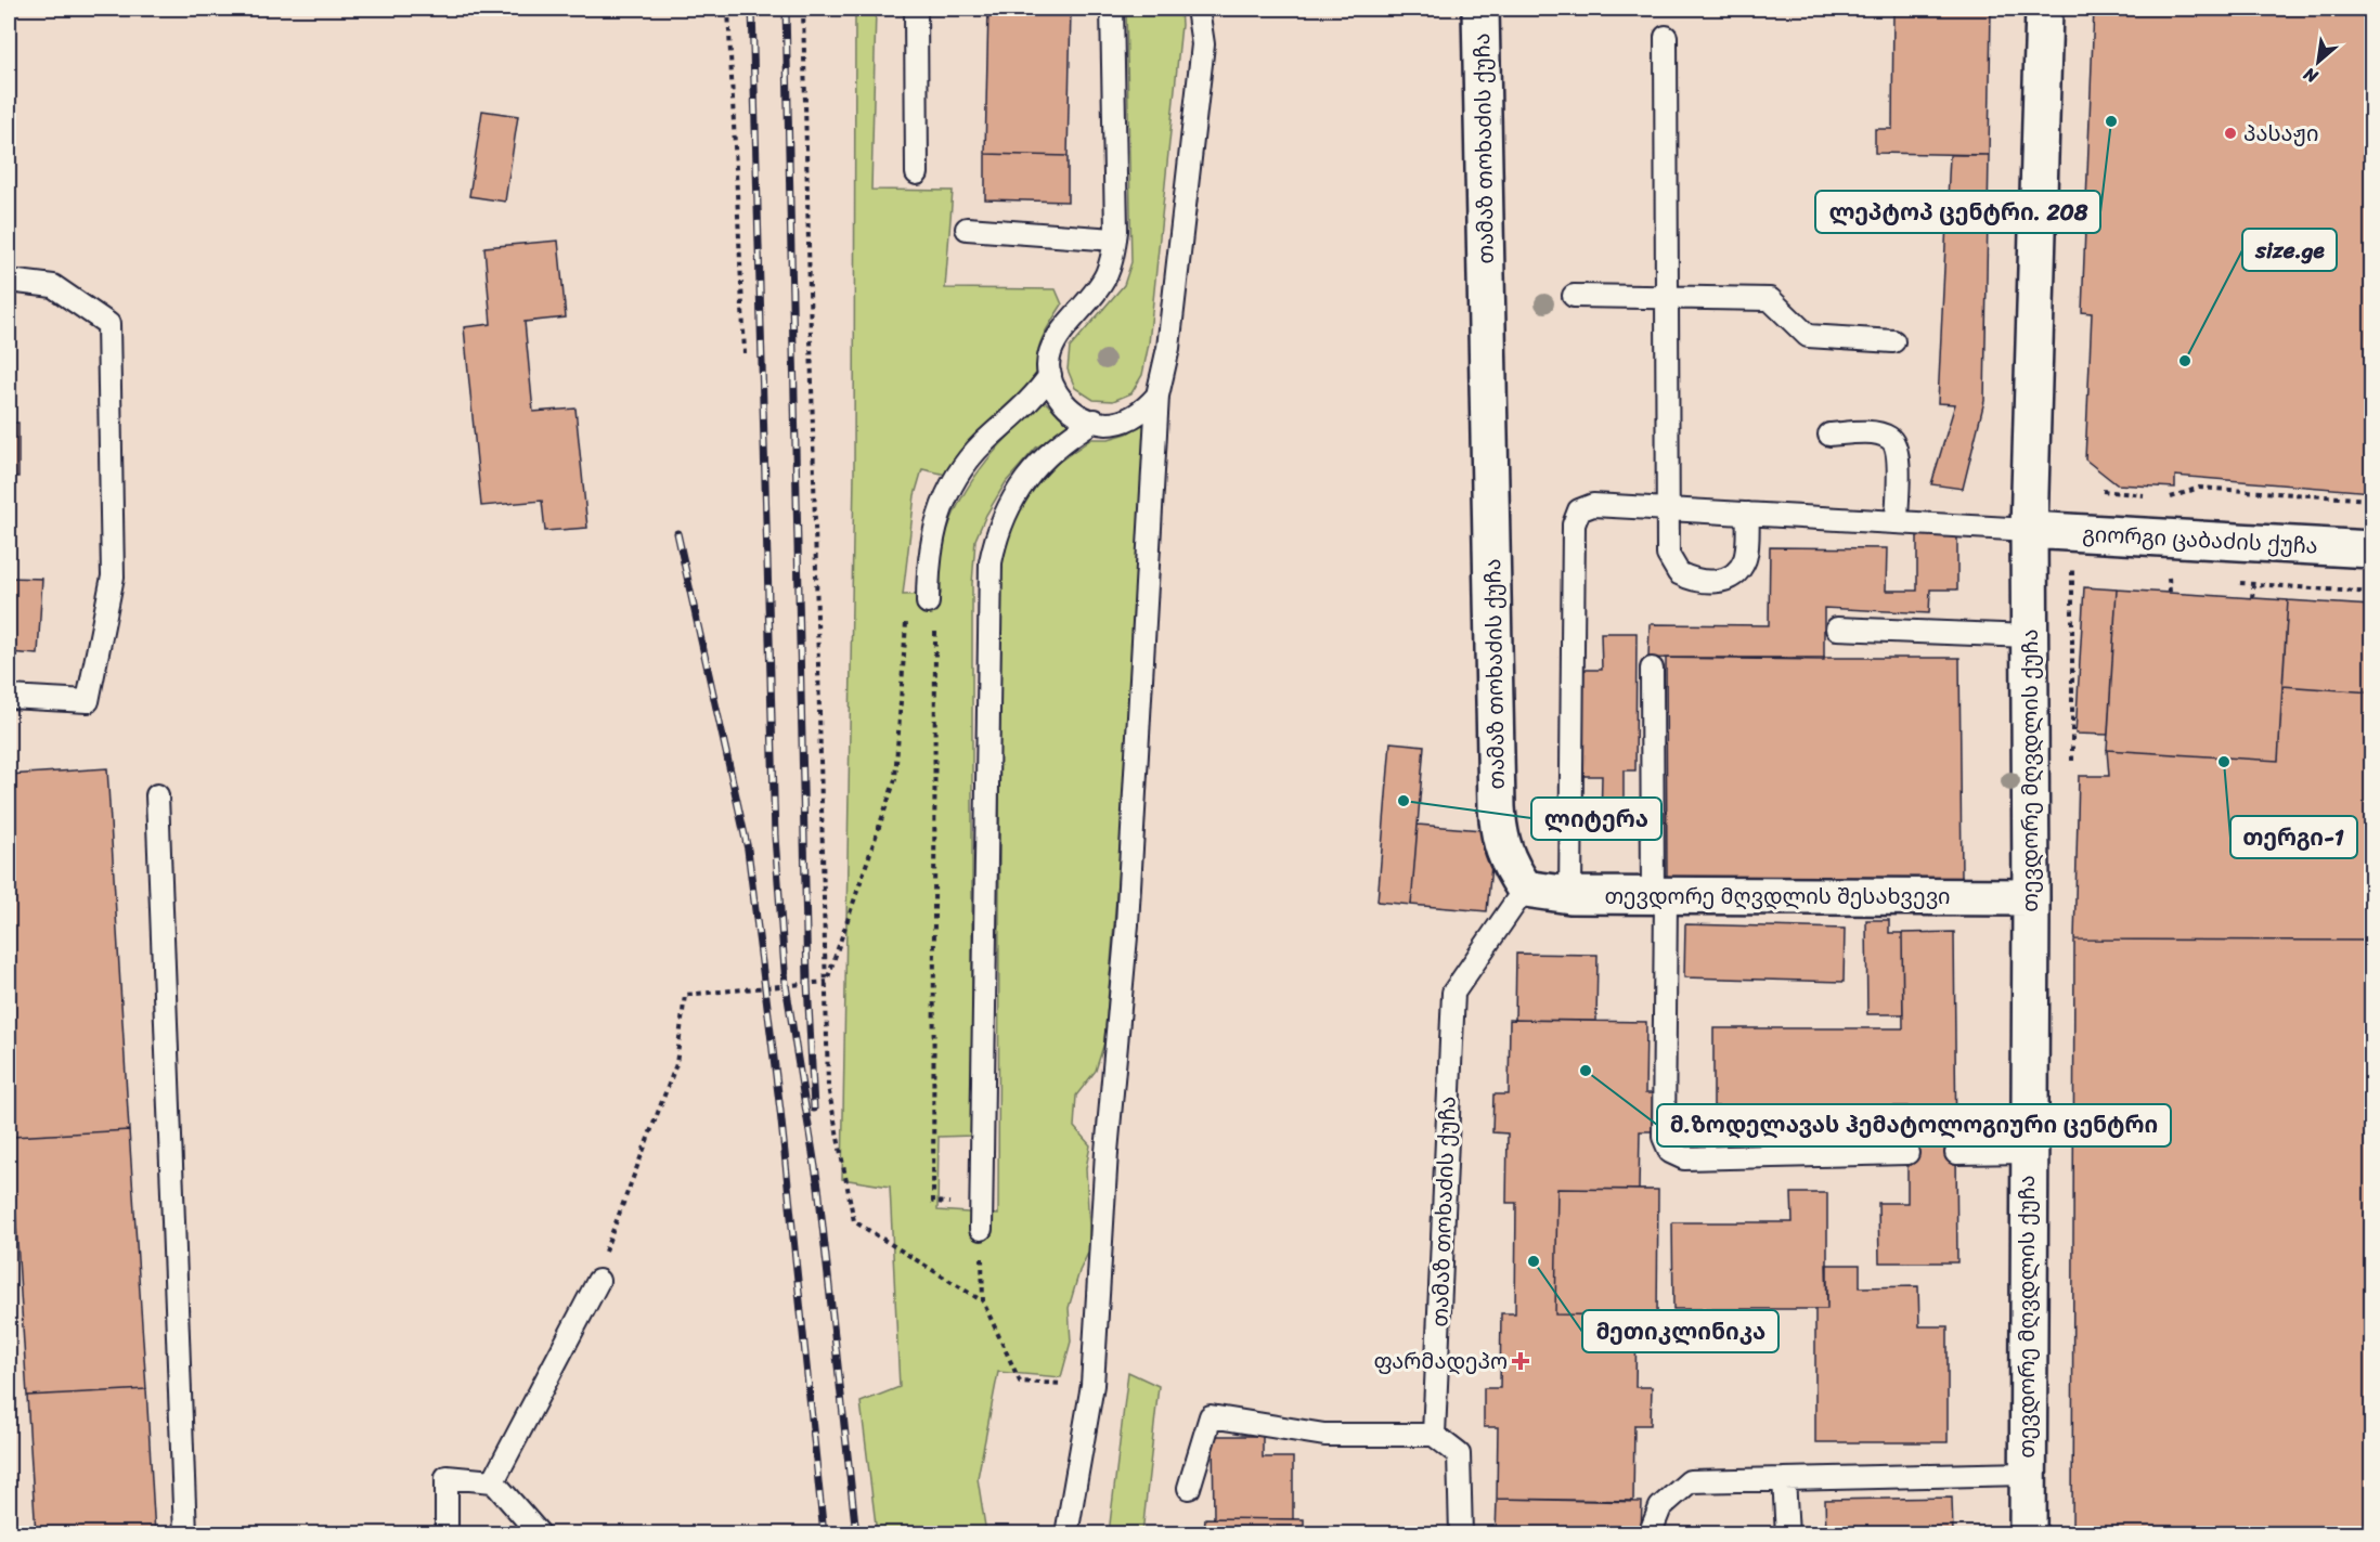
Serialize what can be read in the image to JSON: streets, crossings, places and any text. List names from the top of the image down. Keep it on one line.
{"streets":{"street":["თამაზ თოხაძის ქუჩა","გიორგი ცაბაძის ქუჩა","თევდორე მღვდლის ქუჩა","თევდორე მღვდლის შესახვევი"]},"crossings":[["თამაზ თოხაძის ქუჩა","თევდორე მღვდლის შესახვევი"],["გიორგი ცაბაძის ქუჩა","თევდორე მღვდლის ქუჩა"],["თევდორე მღვდლის ქუჩა","თევდორე მღვდლის შესახვევი"]],"places":{"other":["ლეპტოპ ცენტრი. 208","პასაჟი","size.ge","თერგი-1","ლიტერა","მ.ზოდელავას ჰემატოლოგიური ცენტრი","მეთიკლინიკა"],"health":["ფარმადეპო"]},"north":"bottom left"}
